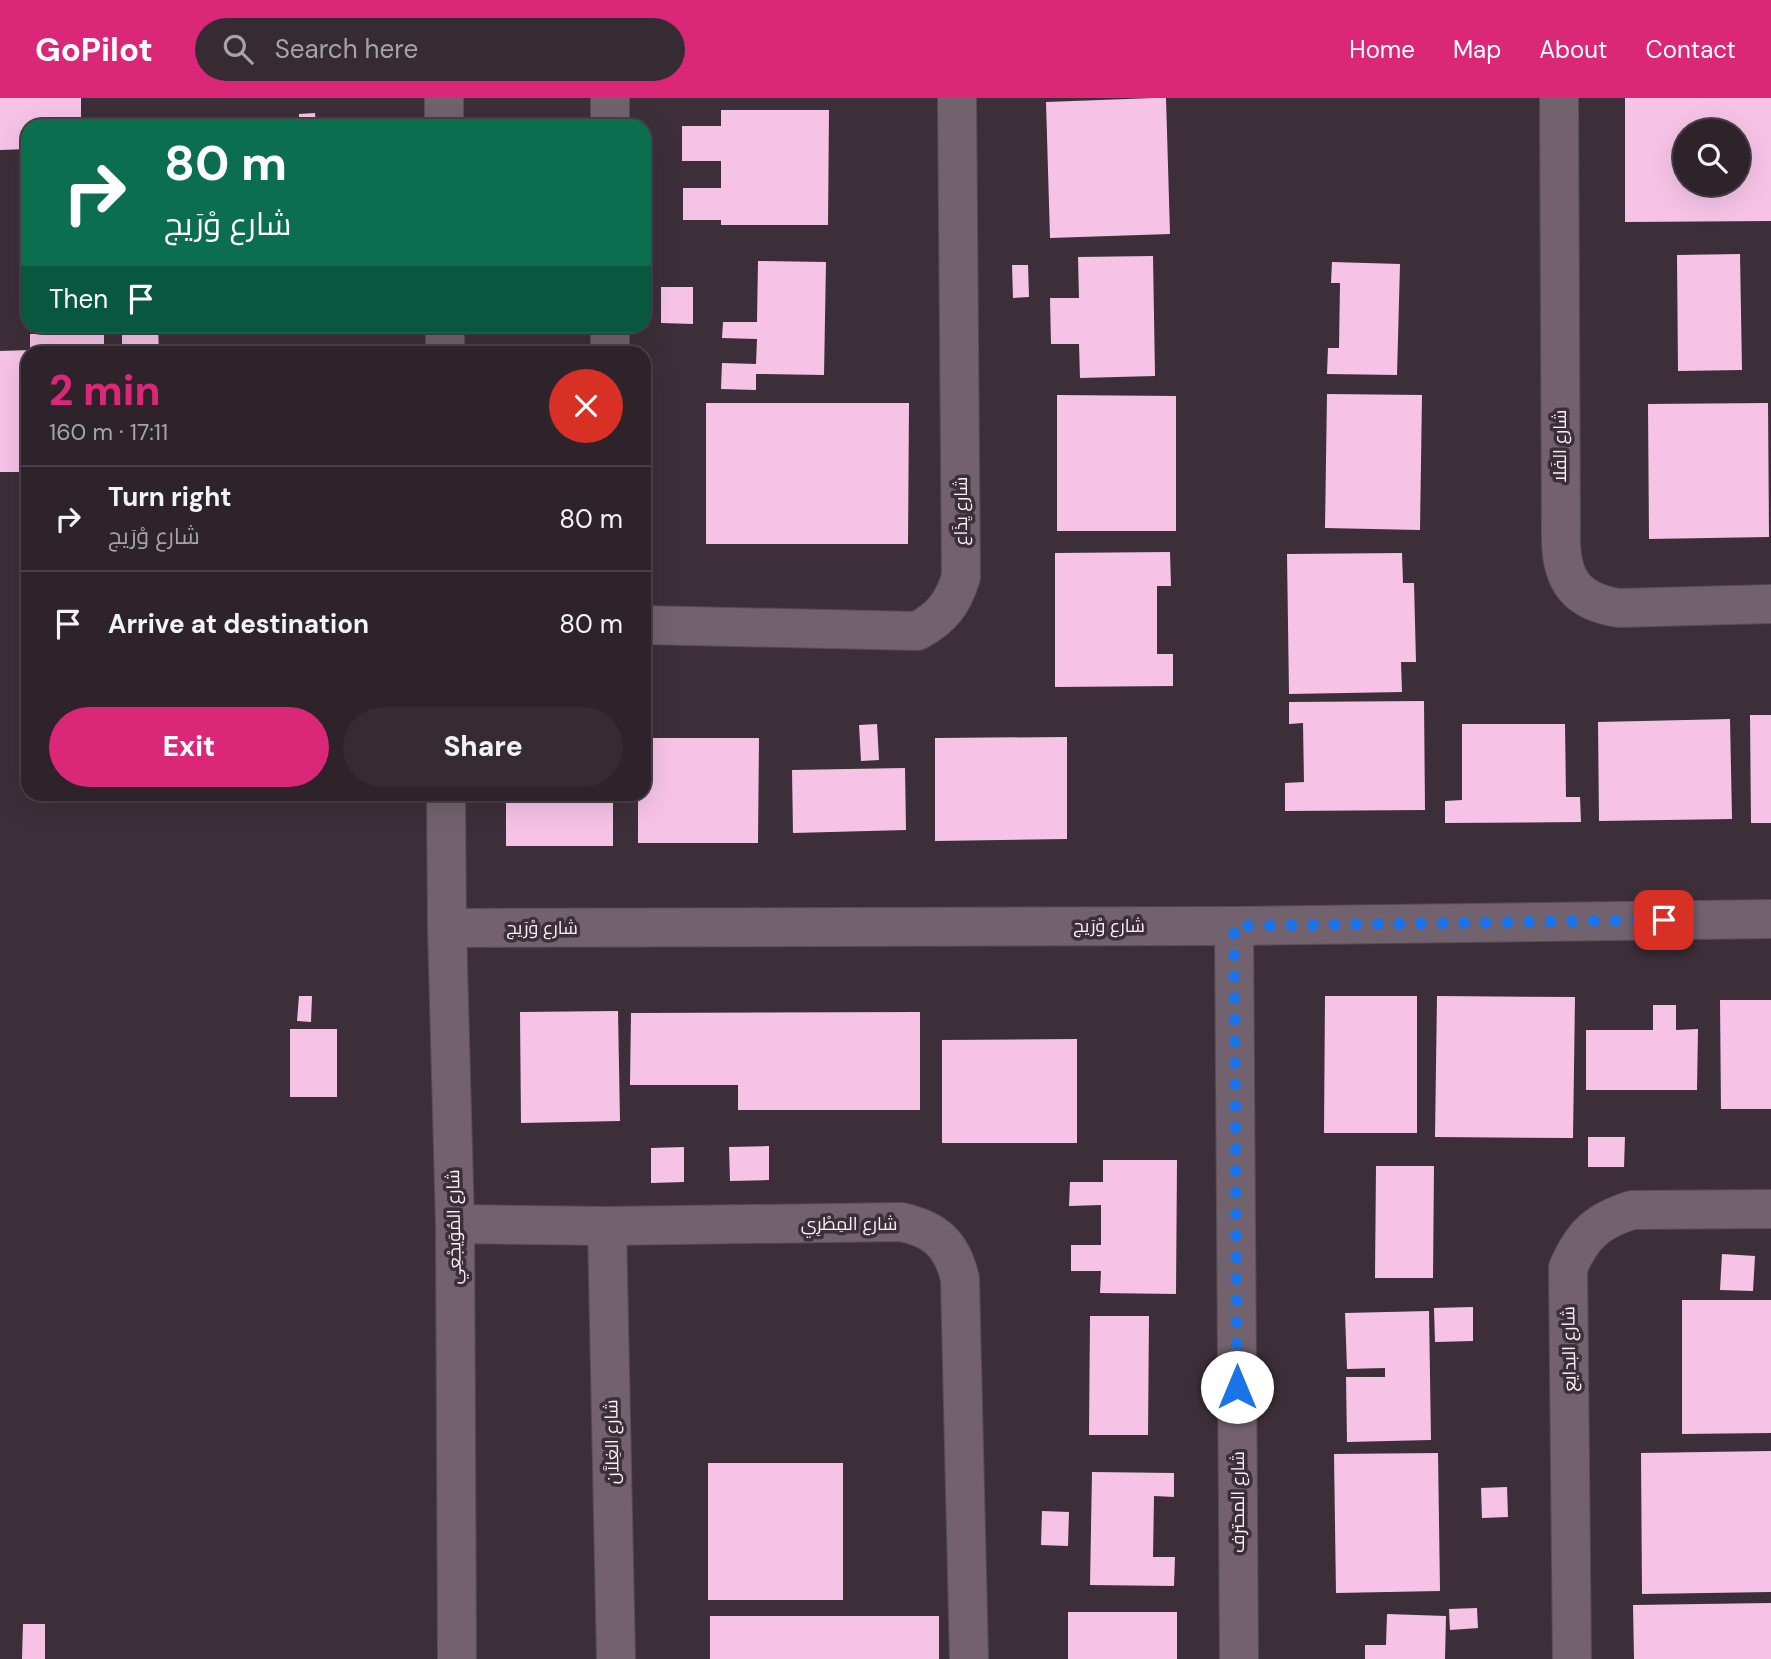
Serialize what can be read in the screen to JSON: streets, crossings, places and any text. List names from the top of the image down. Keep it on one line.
{"streets":{"street":["شارع الفَلا","شارع يِذَاع","شارع وْرَيج","شارع المِطْرِي","شارع المُوَيجْعِي","شارع البدايع","شارع الغِلاَّن","شارع المحترف"]},"crossings":[["شارع وْرَيج","شارع المُوَيجْعِي"],["شارع وْرَيج","شارع المحترف"],["شارع المِطْرِي","شارع المُوَيجْعِي"],["شارع المِطْرِي","شارع الغِلاَّن"]],"page":{"header":"GoPilot","search":"Search here","nav":["Home","Map","About","Contact"],"turn":["80 m","شارع وْرَيج"],"then":"Then","heading":["2 min","160 m · 17:11"],"list":[{"name":"Turn right","note":"شارع وْرَيج","value":"80 m"},{"name":"Arrive at destination","value":"80 m"}],"buttons":["Exit","Share"]}}
